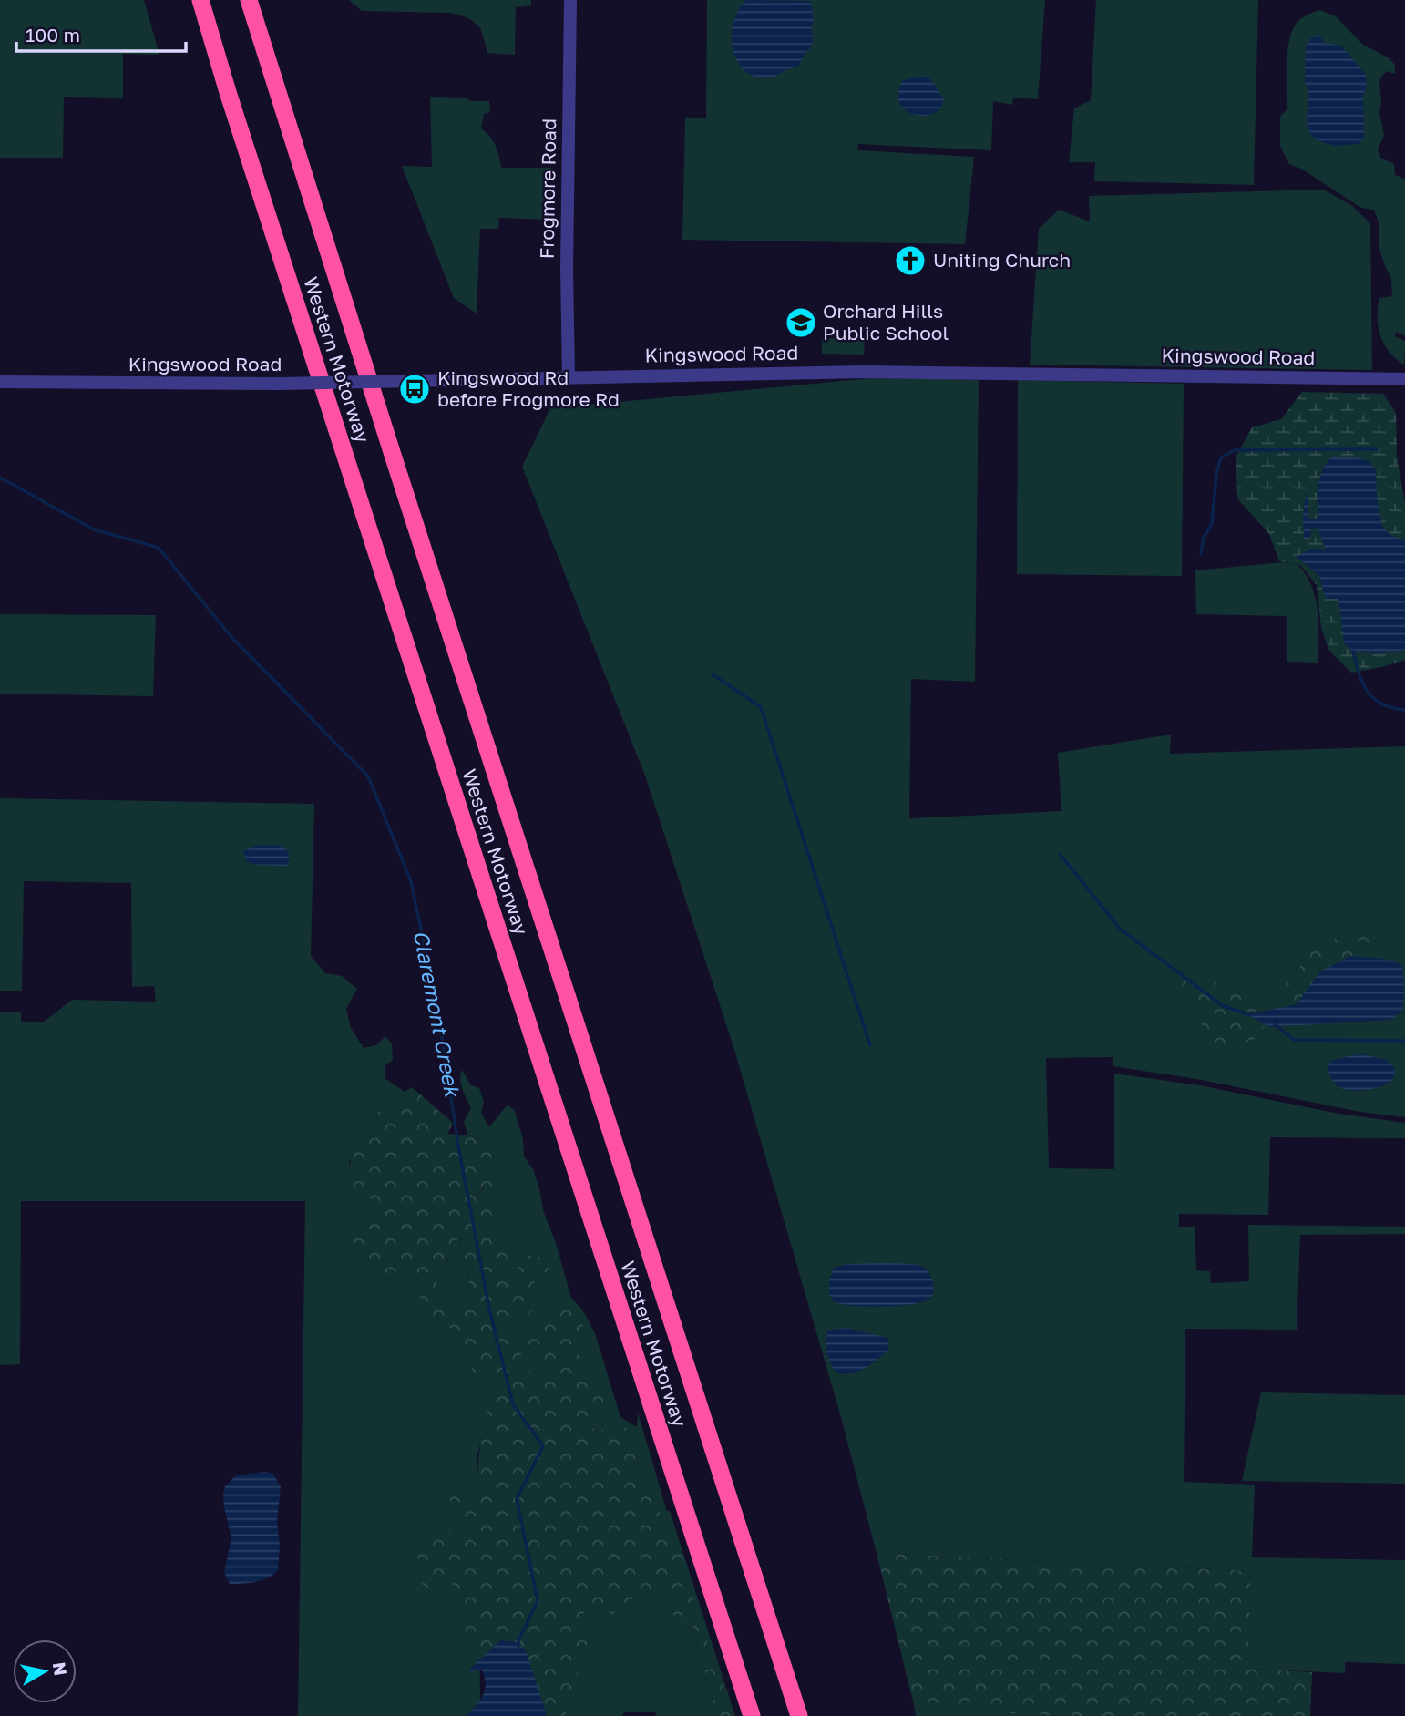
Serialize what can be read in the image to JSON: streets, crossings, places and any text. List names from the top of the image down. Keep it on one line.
{"streets":{"highway":["Western Motorway"],"street":["Frogmore Road","Kingswood Road"]},"crossings":[["Frogmore Road","Kingswood Road"]],"water":["Claremont Creek"],"places":{"church":["Uniting Church"],"school or university":["Orchard Hills Public School"],"bus stop":["Kingswood Rd before Frogmore Rd"]},"scale_bar":"100 m","north":"right"}
